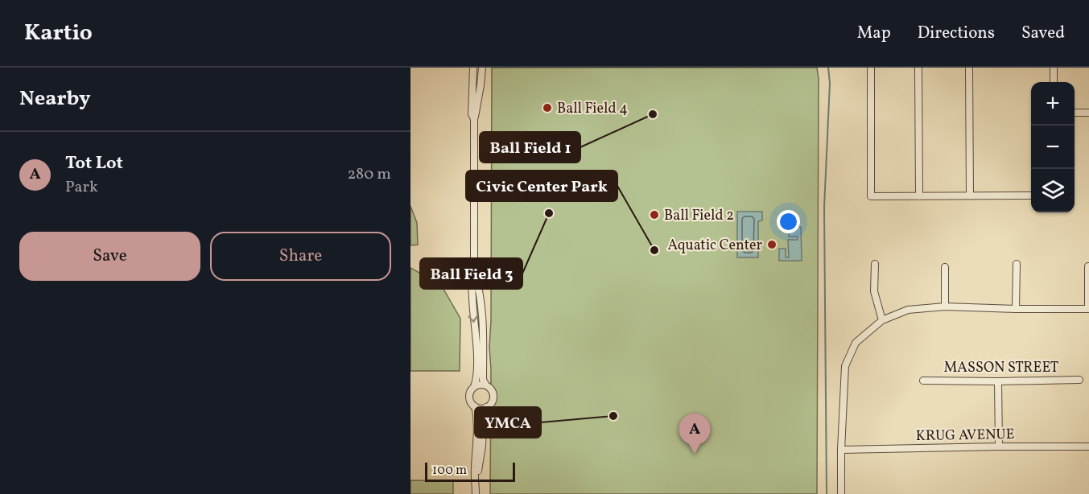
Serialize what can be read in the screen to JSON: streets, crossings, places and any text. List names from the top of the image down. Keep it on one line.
{"streets":{"street":["MASSON STREET","KRUG AVENUE"]},"places":["Ball Field 4","Ball Field 1","Ball Field 3","Ball Field 2","Aquatic Center","Civic Center Park","YMCA"],"scale_bar":"100 m","page":{"header":"Kartio","nav":["Map","Directions","Saved"],"heading":"Nearby","map_buttons":["+","−"],"list":[{"mark":"A","name":"Tot Lot","note":"Park","value":"280 m"}],"buttons":["Save","Share"],"pins":"A","scale":"100 m"}}
